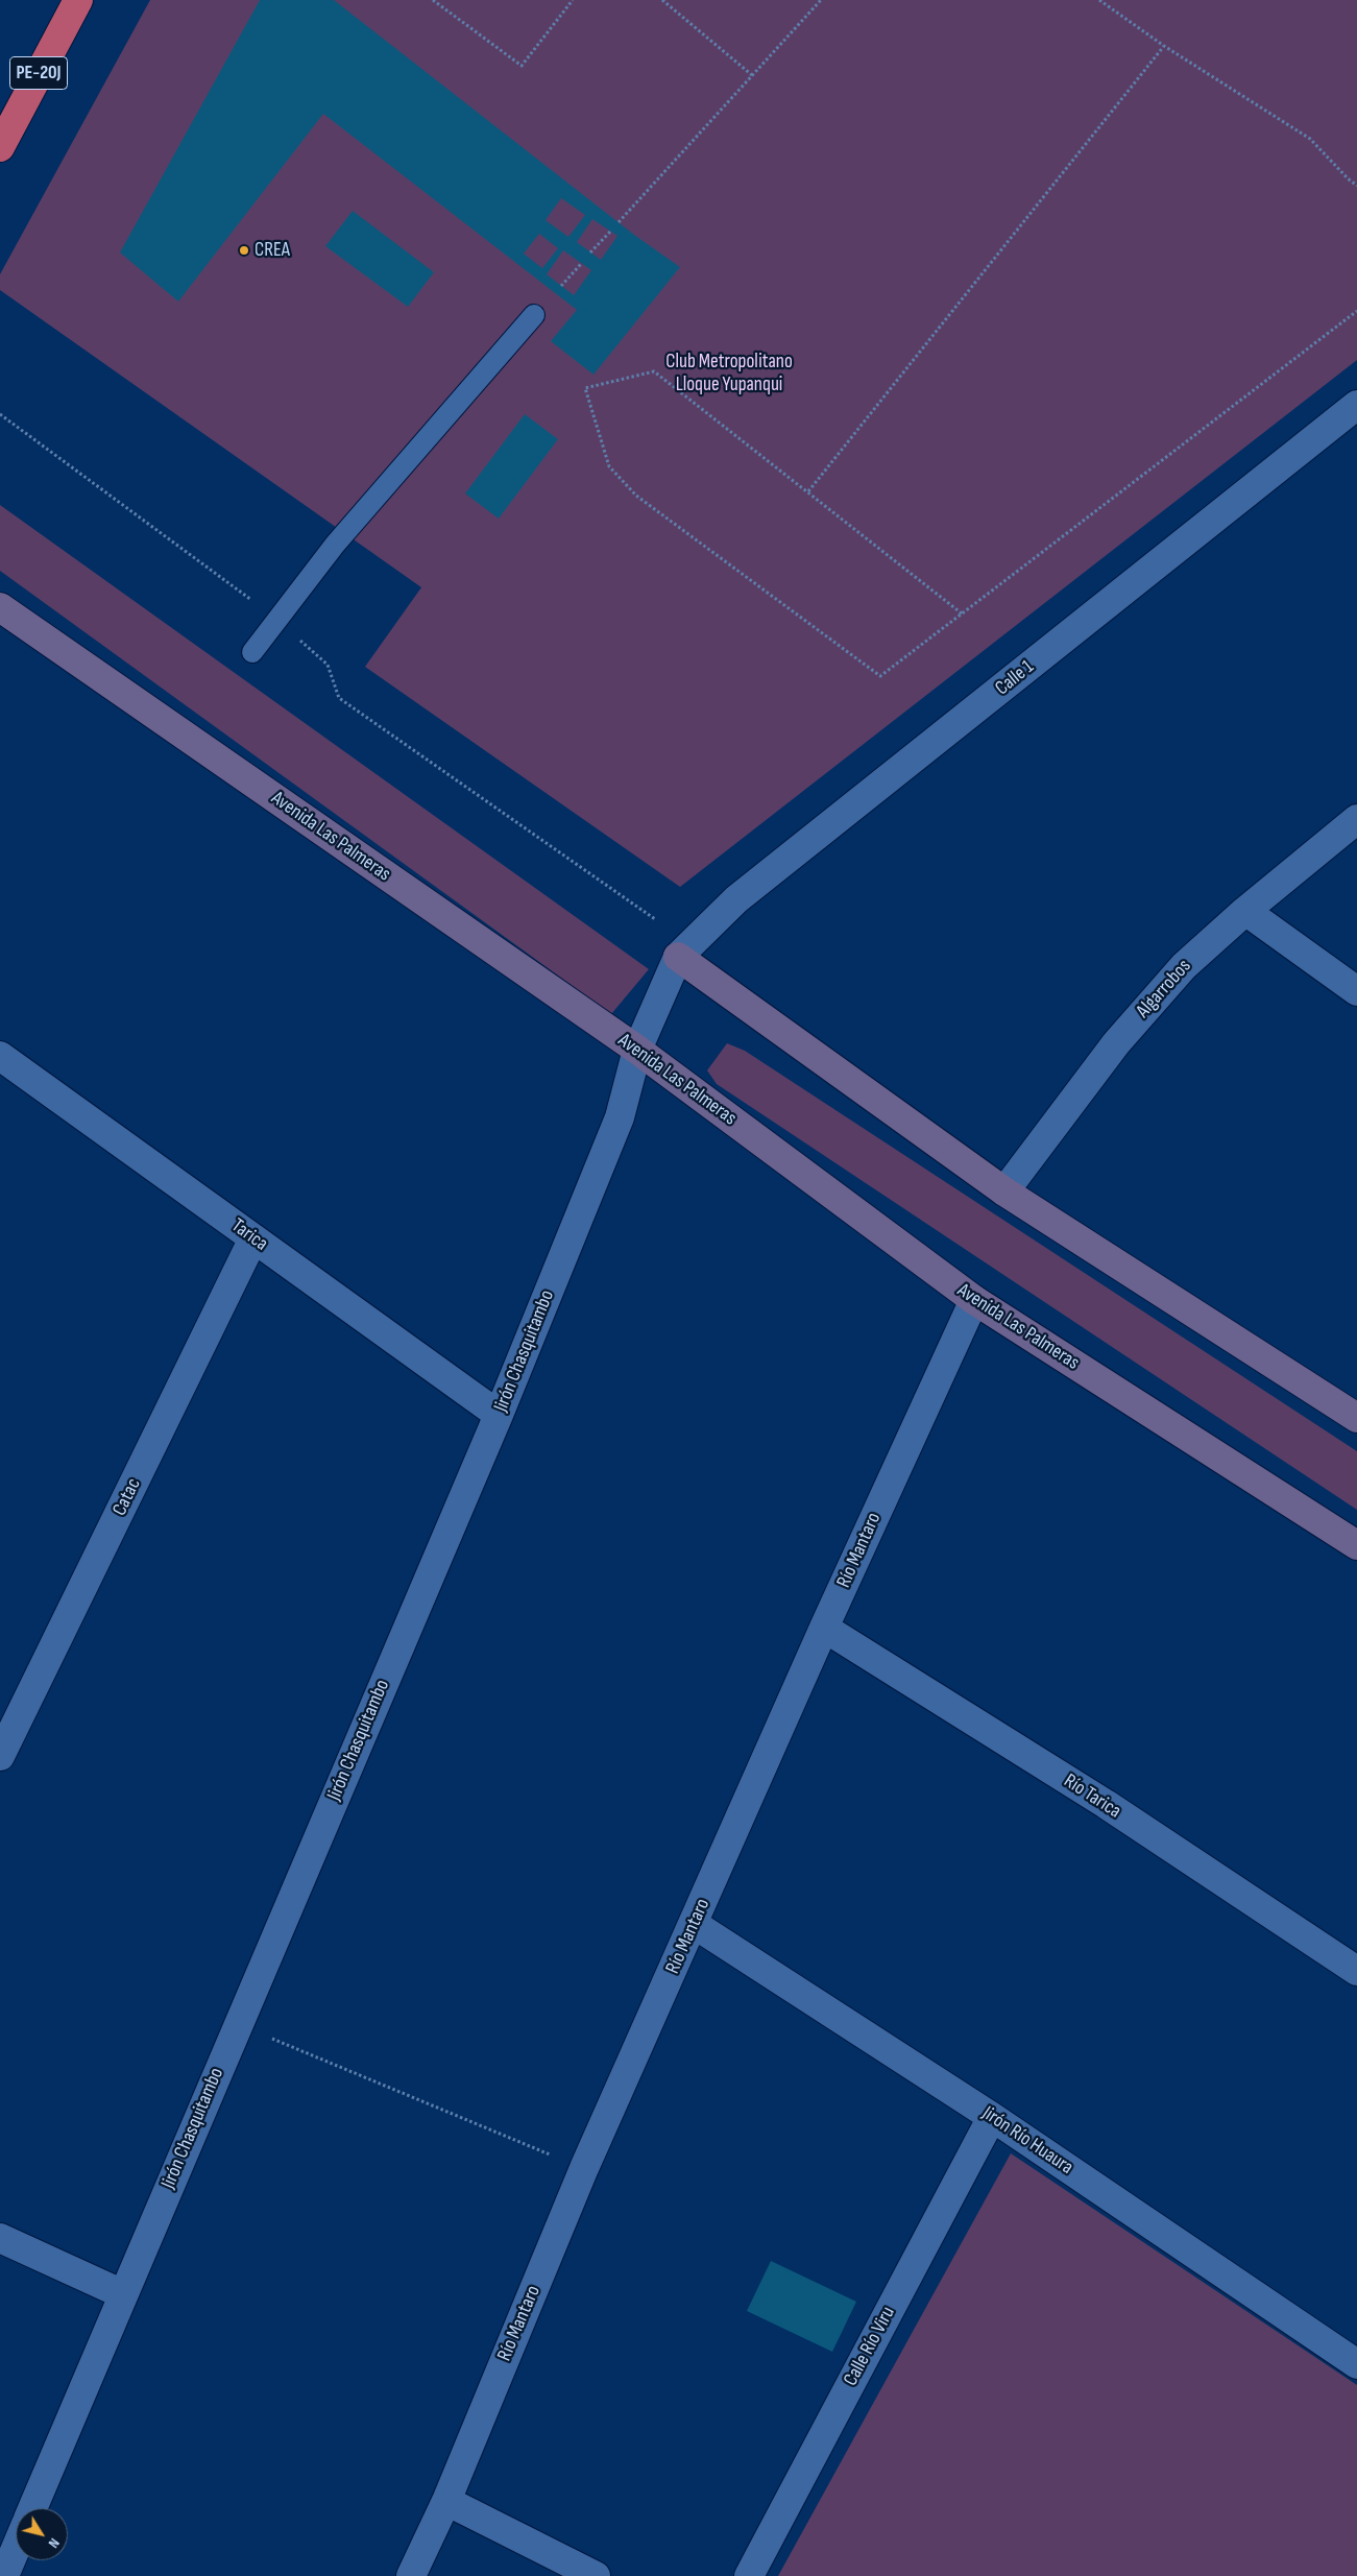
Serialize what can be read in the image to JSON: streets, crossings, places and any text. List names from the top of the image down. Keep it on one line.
{"streets":{"highway":["PE-20J"],"main road":["Avenida Las Palmeras"],"street":["Calle 1","Algarrobos","Tarica","Jirón Chasquitambo","Catac","Río Mantaro","Río Tarica","Jirón Río Huaura","Calle Río Viru"]},"crossings":[["Calle 1","Jirón Chasquitambo"],["Avenida Las Palmeras","Jirón Chasquitambo"],["Avenida Las Palmeras","Río Mantaro"],["Tarica","Jirón Chasquitambo"],["Tarica","Catac"],["Río Mantaro","Río Tarica"],["Río Mantaro","Jirón Río Huaura"],["Jirón Río Huaura","Calle Río Viru"]],"parks":["Club Metropolitano Lloque Yupanqui"],"places":["CREA"],"north":"bottom right"}
